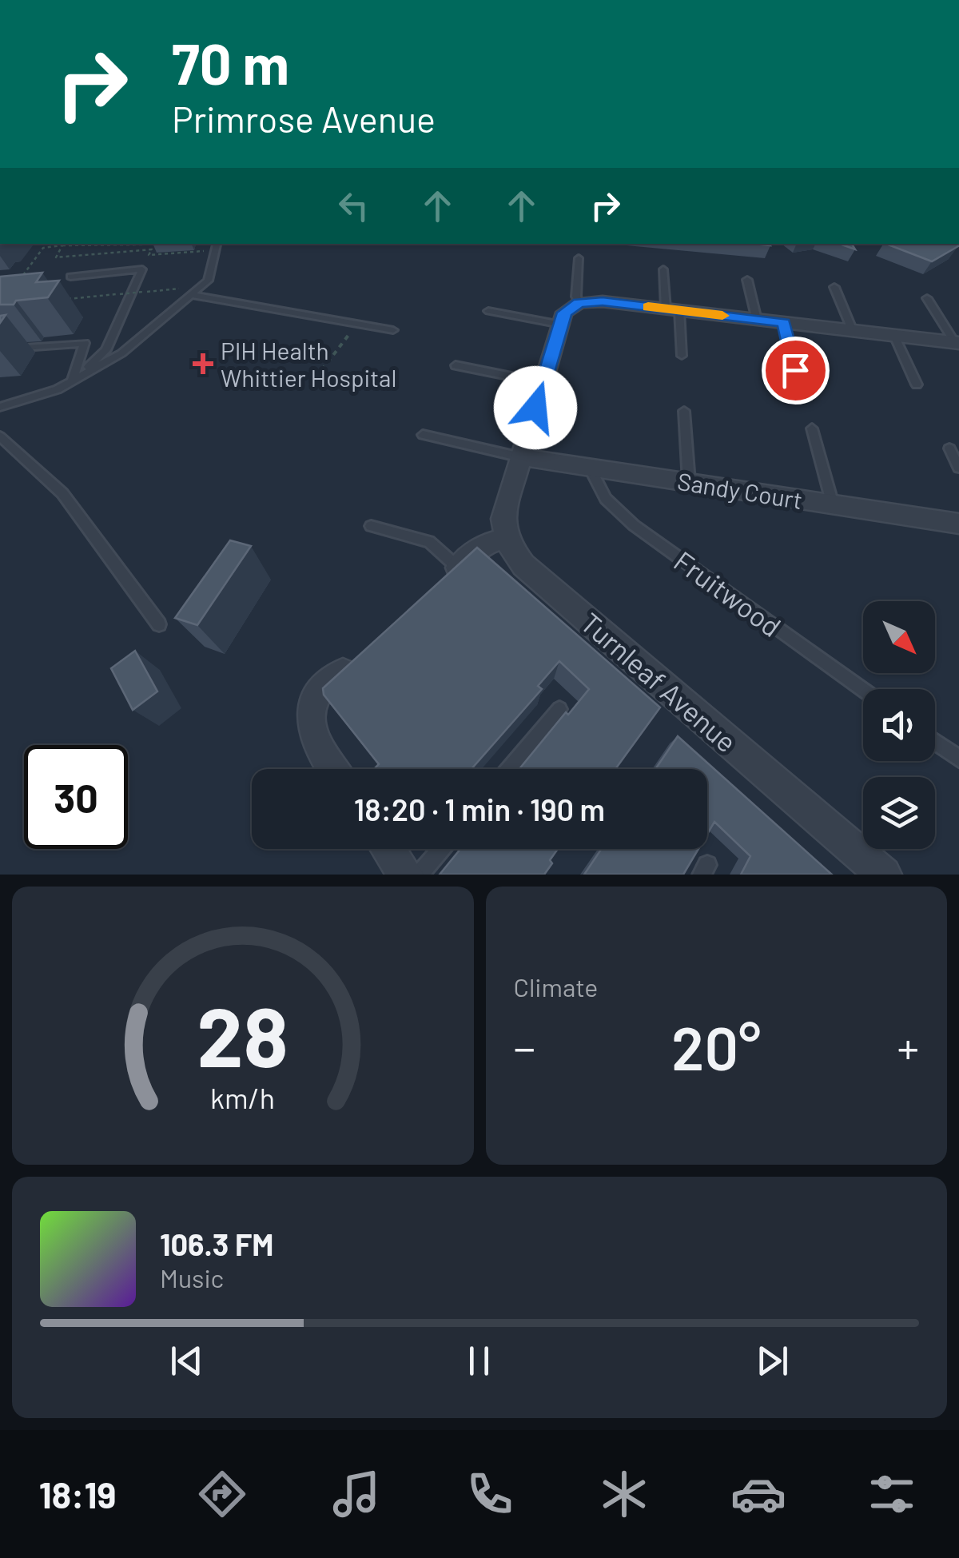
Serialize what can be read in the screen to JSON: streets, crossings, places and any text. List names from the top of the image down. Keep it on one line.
{"streets":{"street":["Sandy Court","Turnleaf Avenue"],"lane":["Fruitwood"]},"crossings":[["Sandy Court","Fruitwood"]],"places":{"health":["PIH Health Whittier Hospital"]},"north":"bottom right","page":{"turn":["70 m","Primrose Avenue"],"limit":"30","trip":"18:20 · 1 min · 190 m","tile":"Climate","heat":["−","20°","+"],"song":["106.3 FM","Music"],"tabs":"18:19","gauge":["28","km/h"]}}
